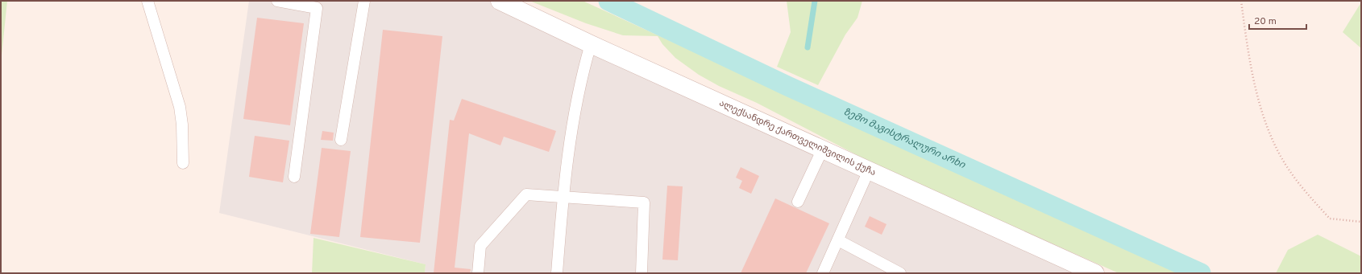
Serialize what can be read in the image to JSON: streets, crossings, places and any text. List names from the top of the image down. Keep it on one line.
{"streets":{"street":["ალექსანდრე ქართველიშვილის ქუჩა"]},"water":["ზემო მაგისტრალური არხი"],"scale_bar":"20 m"}
